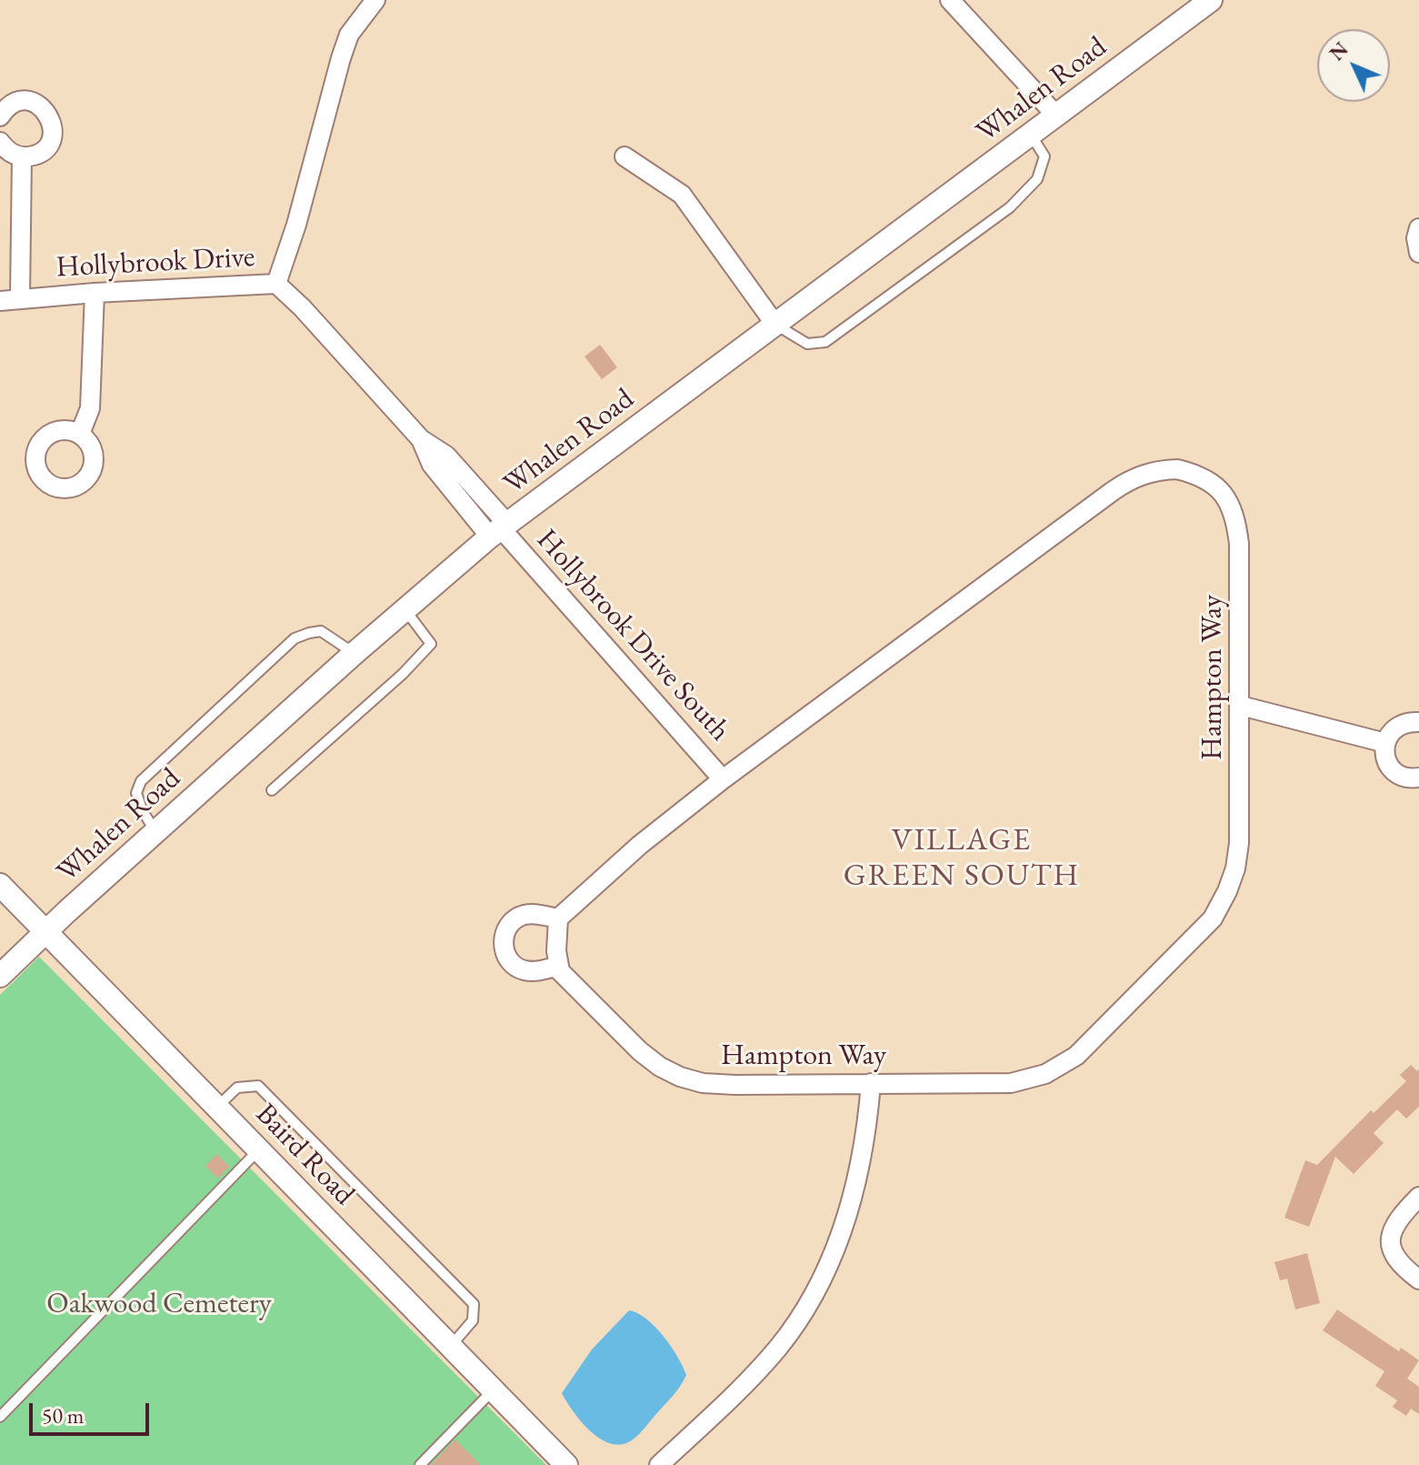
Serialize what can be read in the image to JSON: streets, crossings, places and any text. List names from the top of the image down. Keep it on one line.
{"streets":{"street":["Whalen Road","Hollybrook Drive","Hollybrook Drive South","Hampton Way","Baird Road"]},"crossings":[["Whalen Road","Hollybrook Drive"],["Whalen Road","Hollybrook Drive South"],["Whalen Road","Baird Road"],["Hollybrook Drive","Hollybrook Drive South"],["Hollybrook Drive South","Hampton Way"]],"districts":["VILLAGE GREEN SOUTH"],"parks":["Oakwood Cemetery"],"scale_bar":"50 m","north":"top left"}
